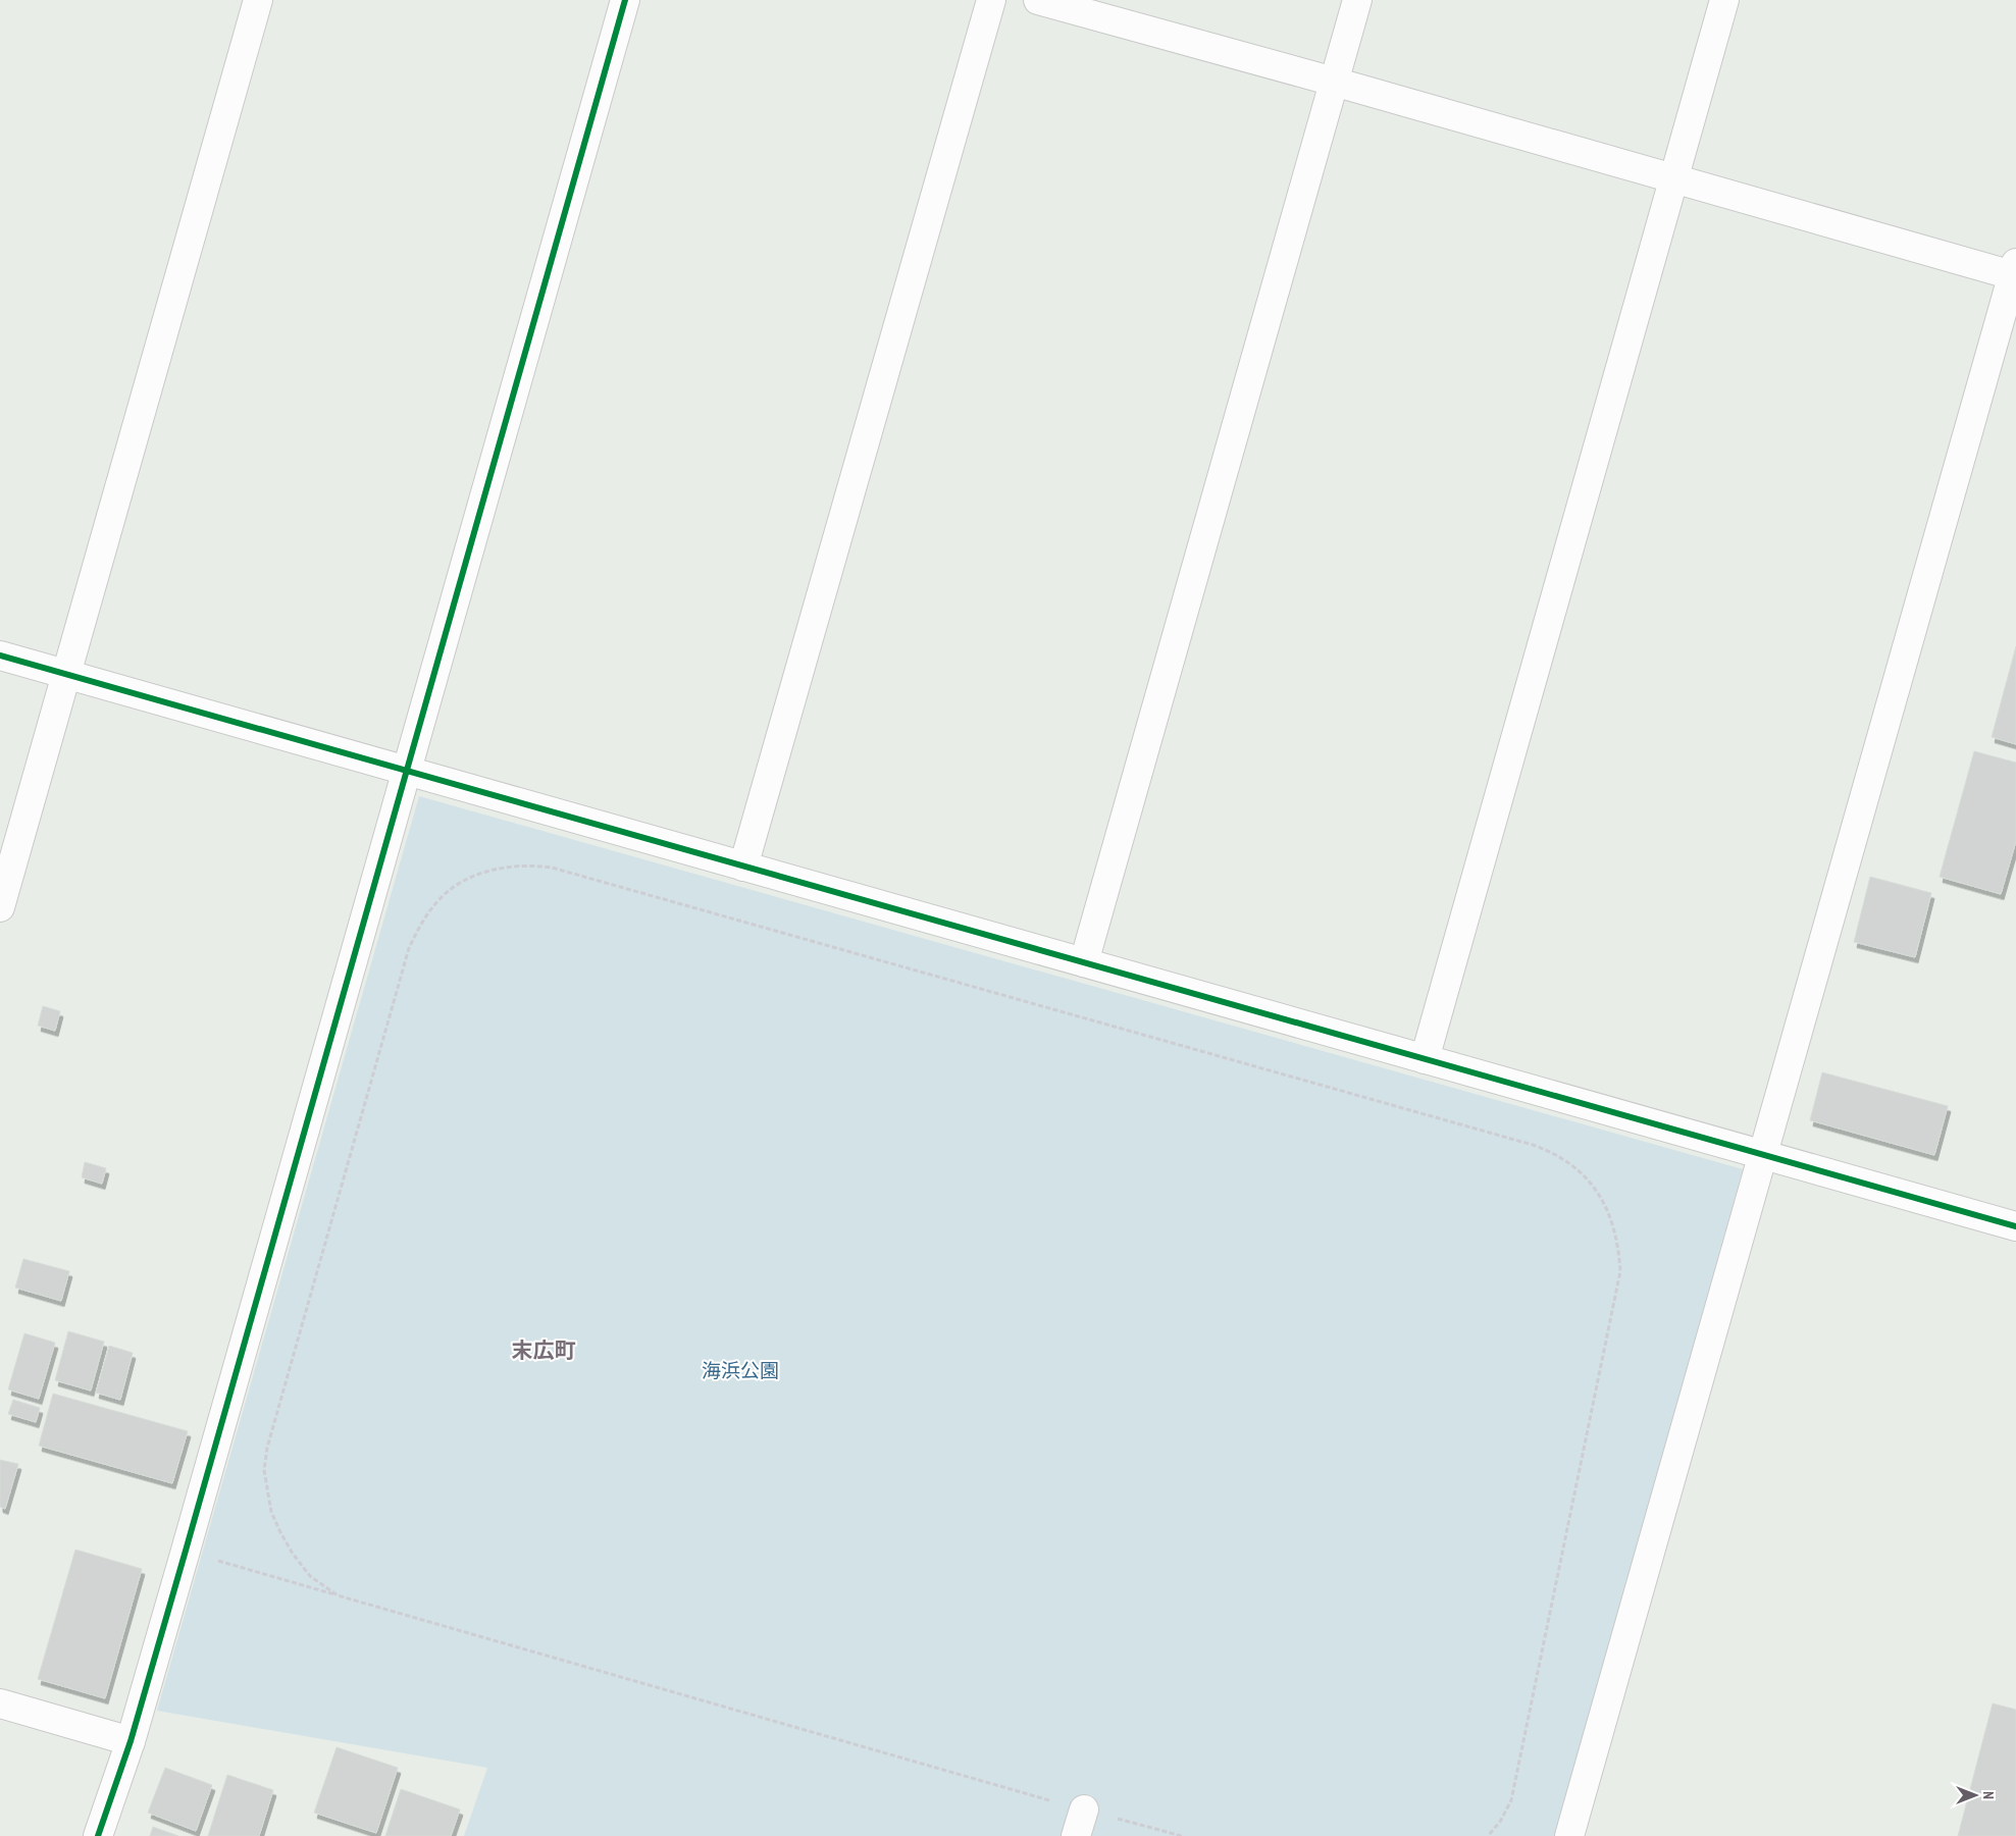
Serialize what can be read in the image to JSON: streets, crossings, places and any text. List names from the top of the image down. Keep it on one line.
{"districts":["末広町"],"parks":["海浜公園"],"north":"right"}
